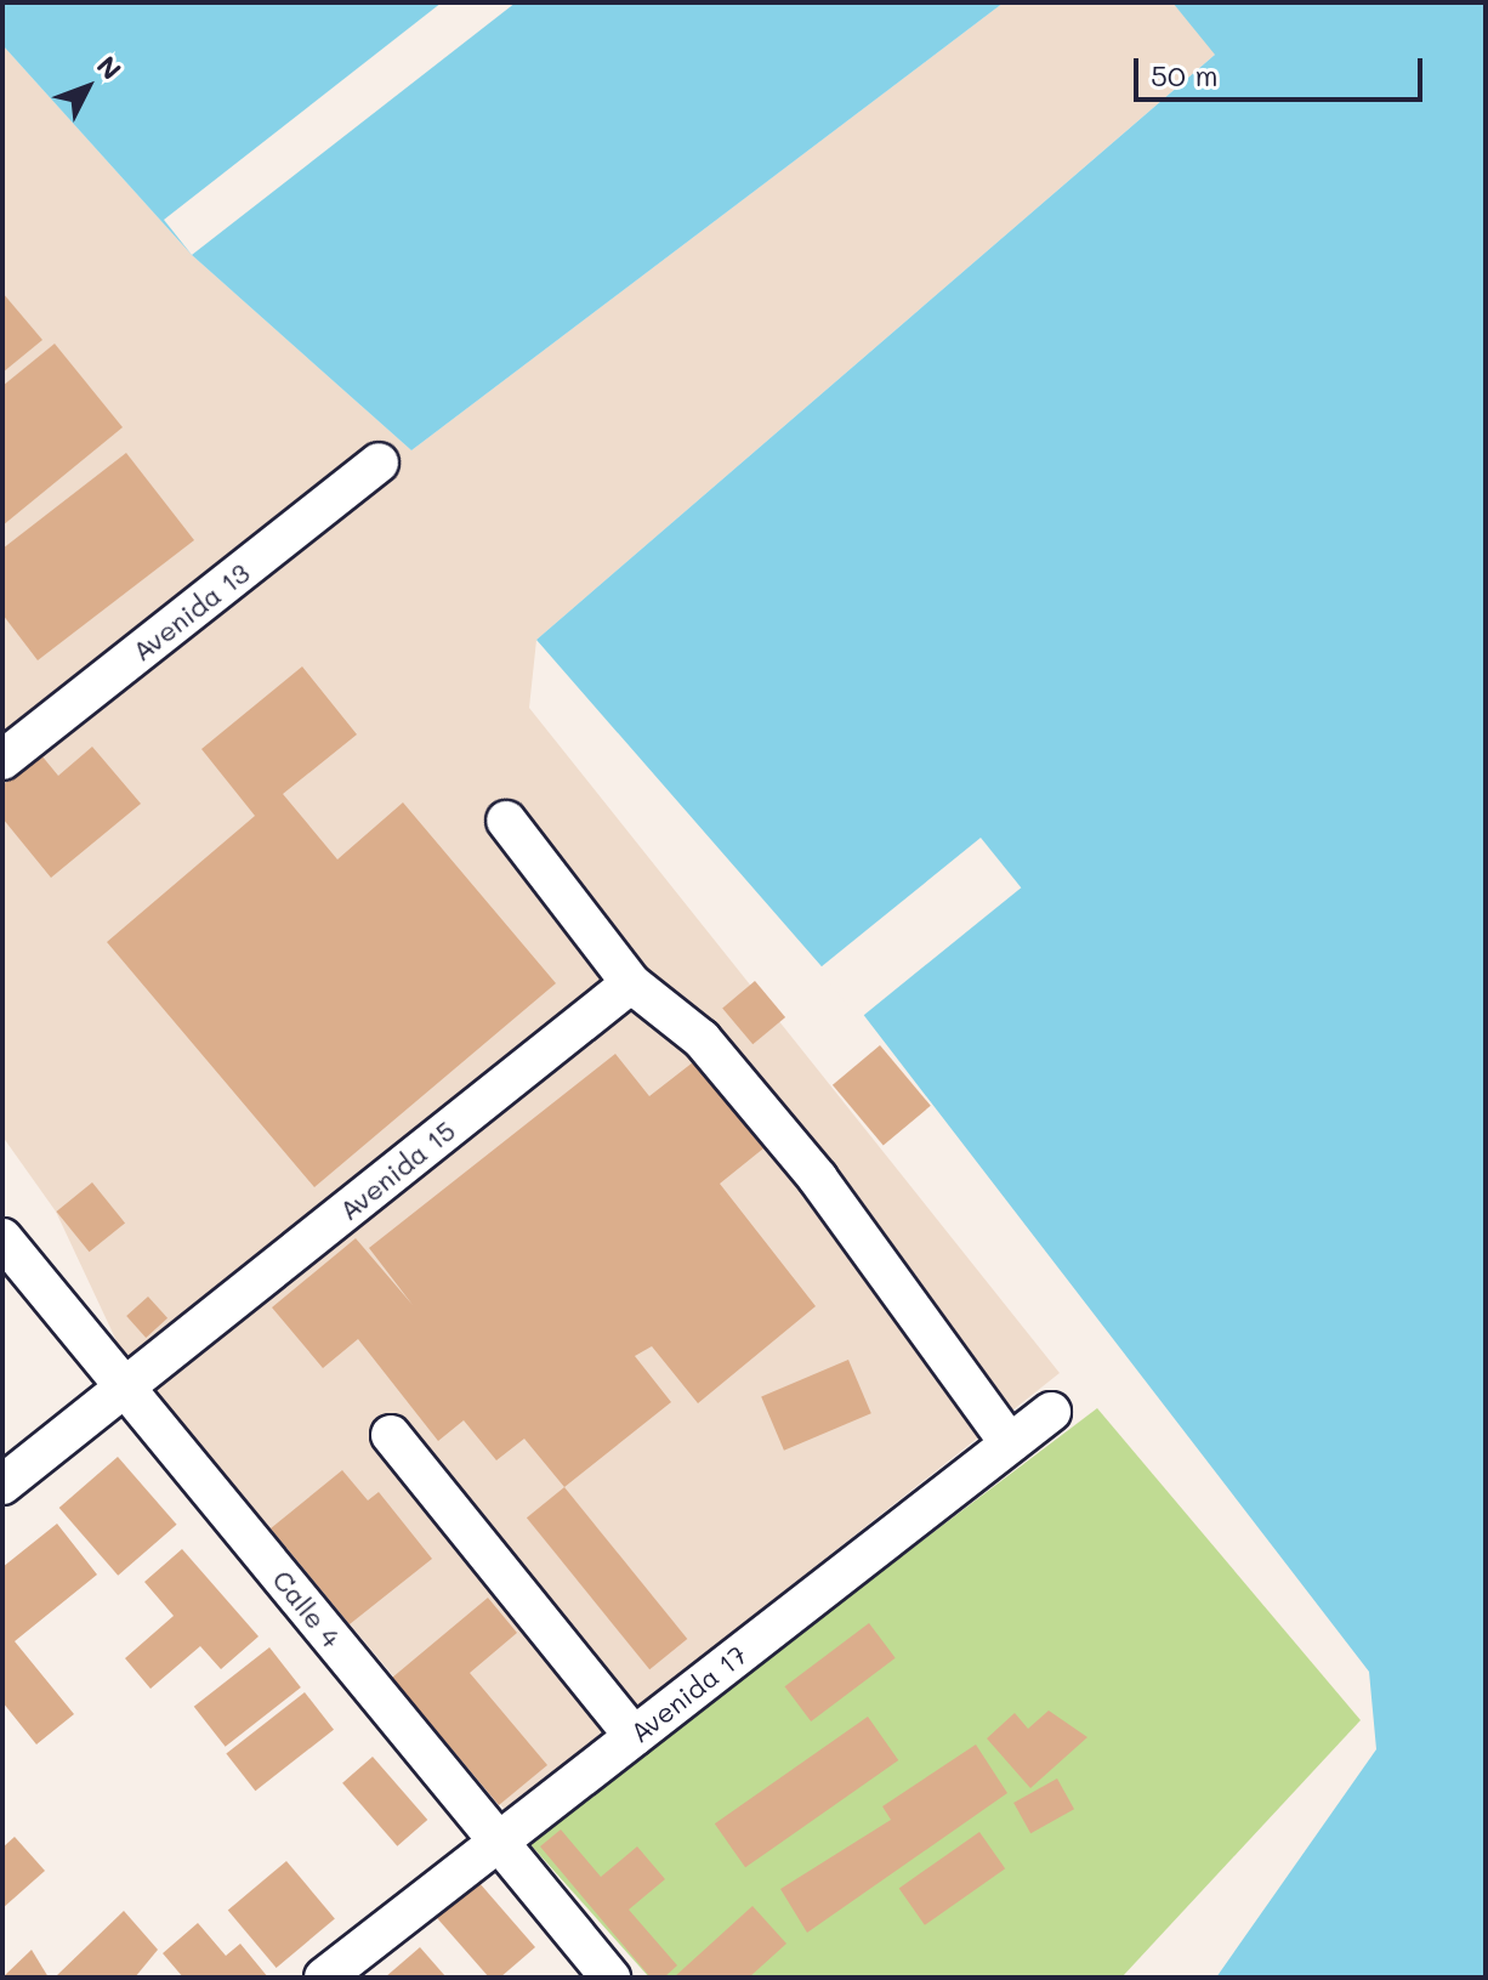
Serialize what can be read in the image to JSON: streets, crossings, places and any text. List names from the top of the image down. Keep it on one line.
{"streets":{"street":["Avenida 13","Avenida 15","Calle 4","Avenida 17"]},"crossings":[["Avenida 15","Calle 4"],["Calle 4","Avenida 17"]],"scale_bar":"50 m","north":"top right"}
